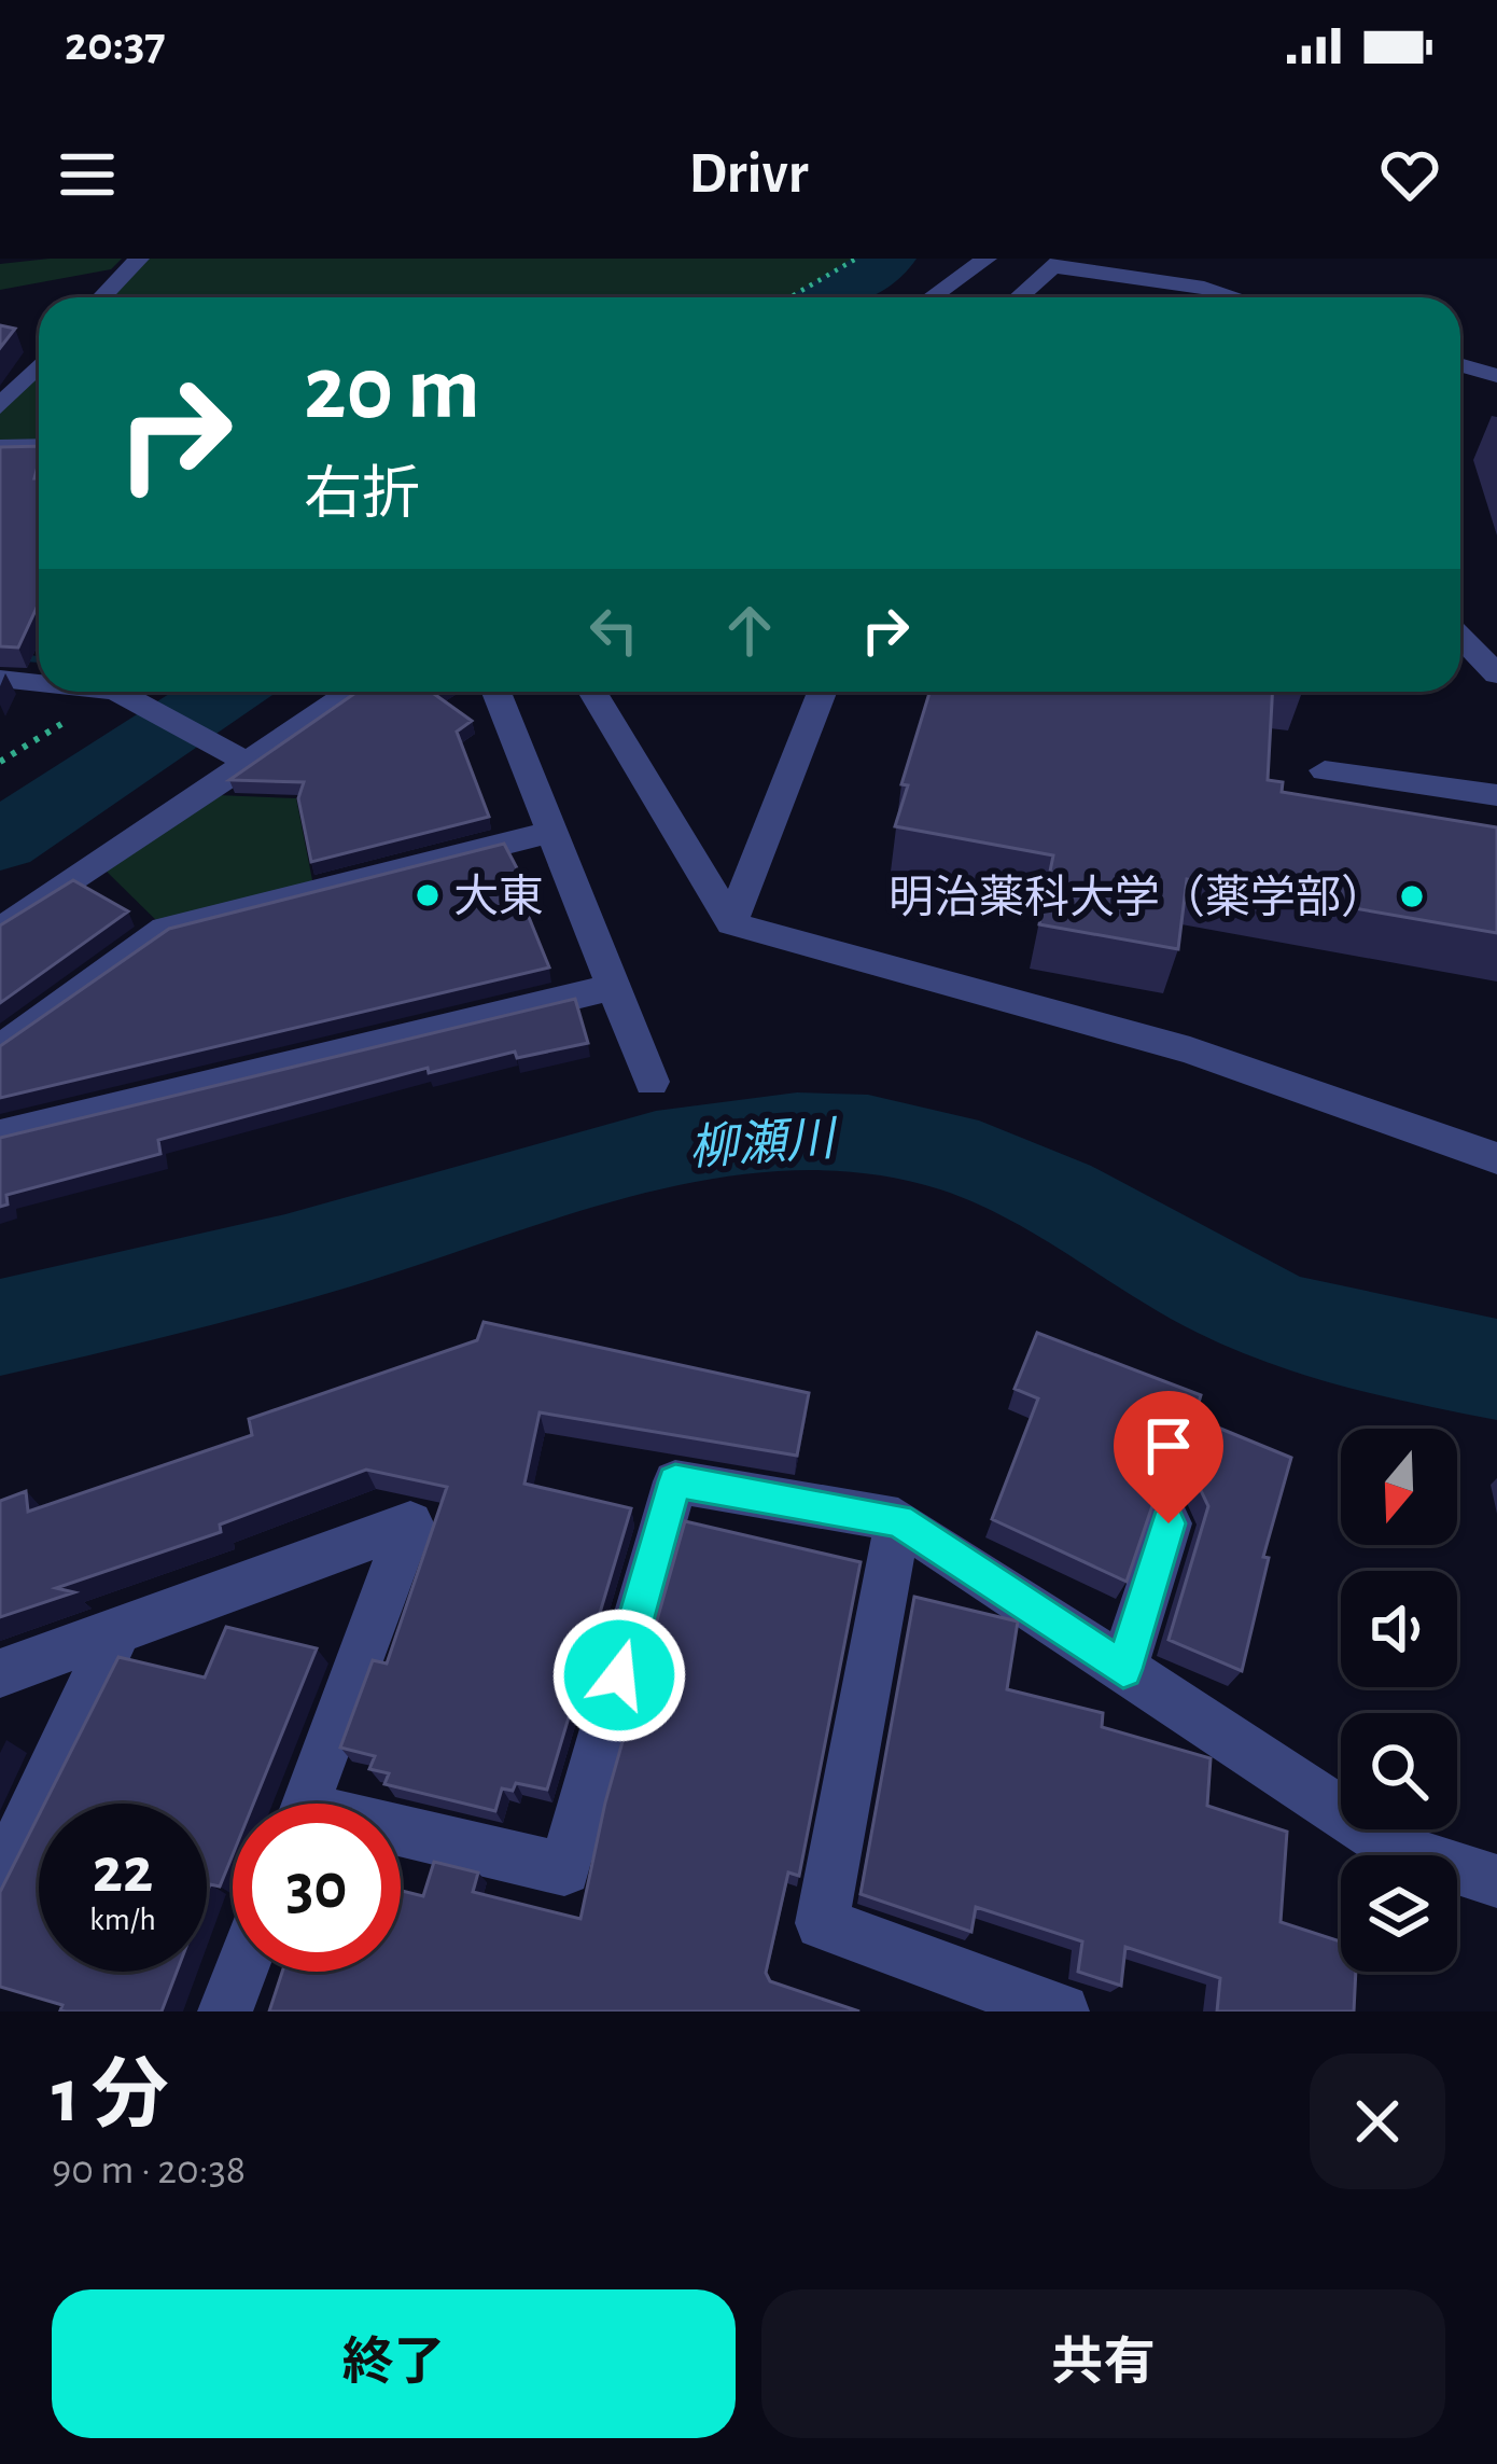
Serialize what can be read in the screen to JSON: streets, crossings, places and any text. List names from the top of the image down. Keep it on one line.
{"water":["柳瀬川"],"places":["大東","明治薬科大学（薬学部）"],"north":"bottom","page":{"status":"20:37","header":"Drivr","turn":["20 m","右折"],"speed":"22 km/h","limit":"30","heading":["1 分","90 m · 20:38"],"buttons":["終了","共有"]}}
